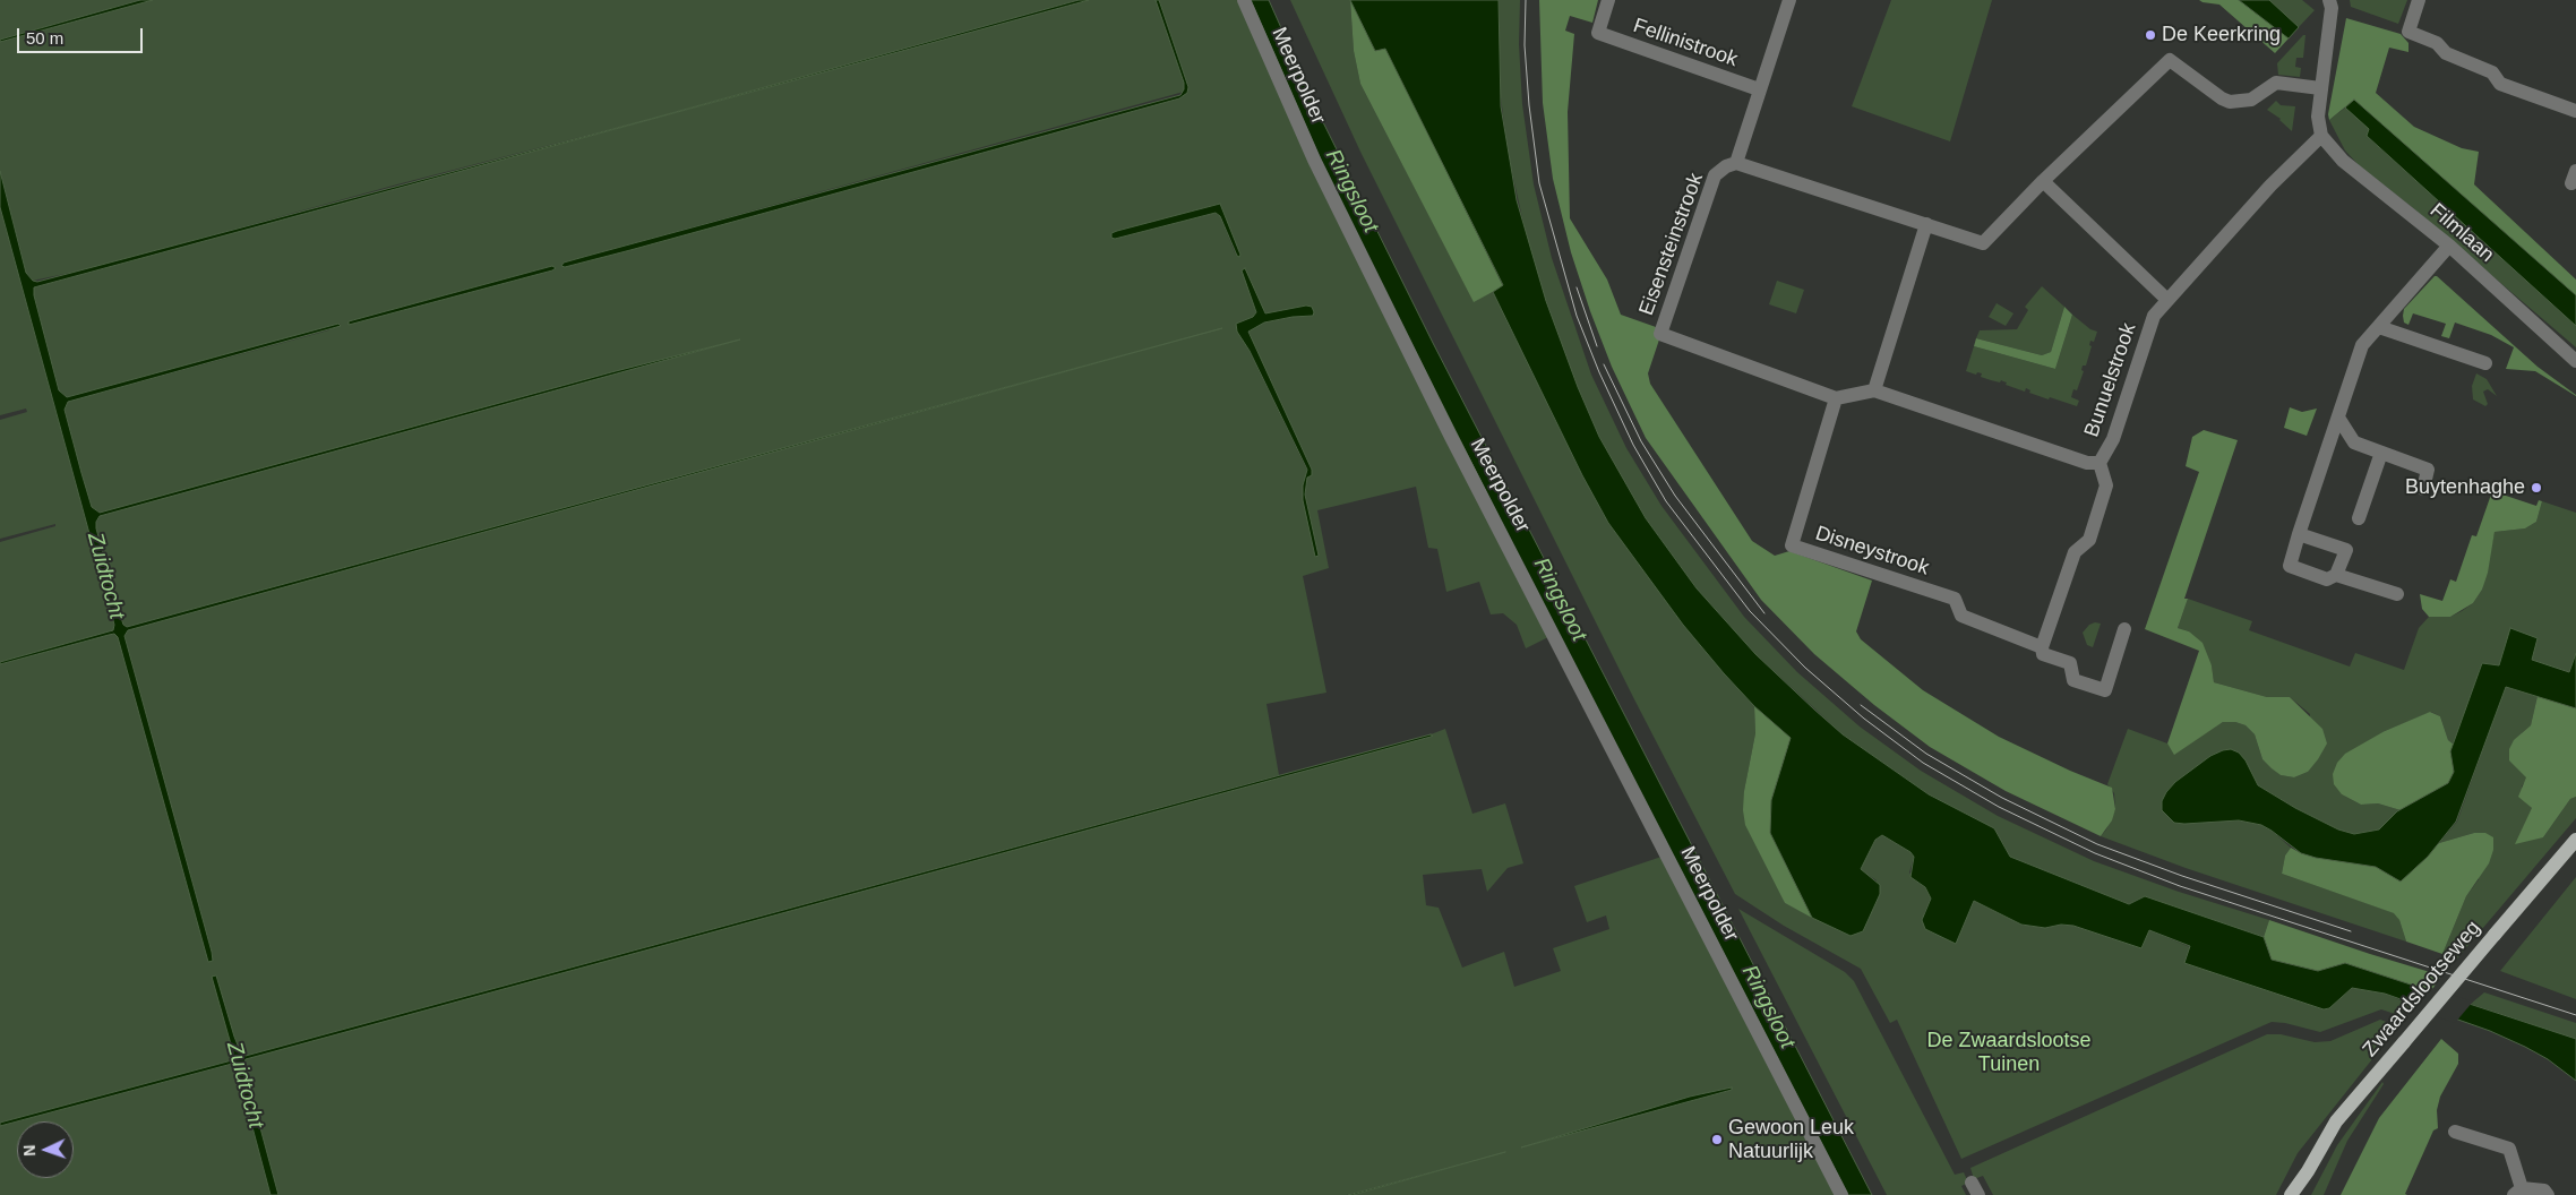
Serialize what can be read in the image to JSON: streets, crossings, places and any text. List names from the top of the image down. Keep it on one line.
{"streets":{"main road":["Zwaardslootseweg"],"street":["Fellinistrook","Meerpolder","Filmlaan","Eisensteinstrook","Bunuelstrook","Disneystrook"]},"crossings":[["Filmlaan","Bunuelstrook"],["Eisensteinstrook","Disneystrook"]],"water":["Ringsloot","Zuidtocht"],"parks":["De Zwaardslootse Tuinen"],"places":["De Keerkring","Buytenhaghe","Gewoon Leuk Natuurlijk"],"scale_bar":"50 m","north":"left"}
